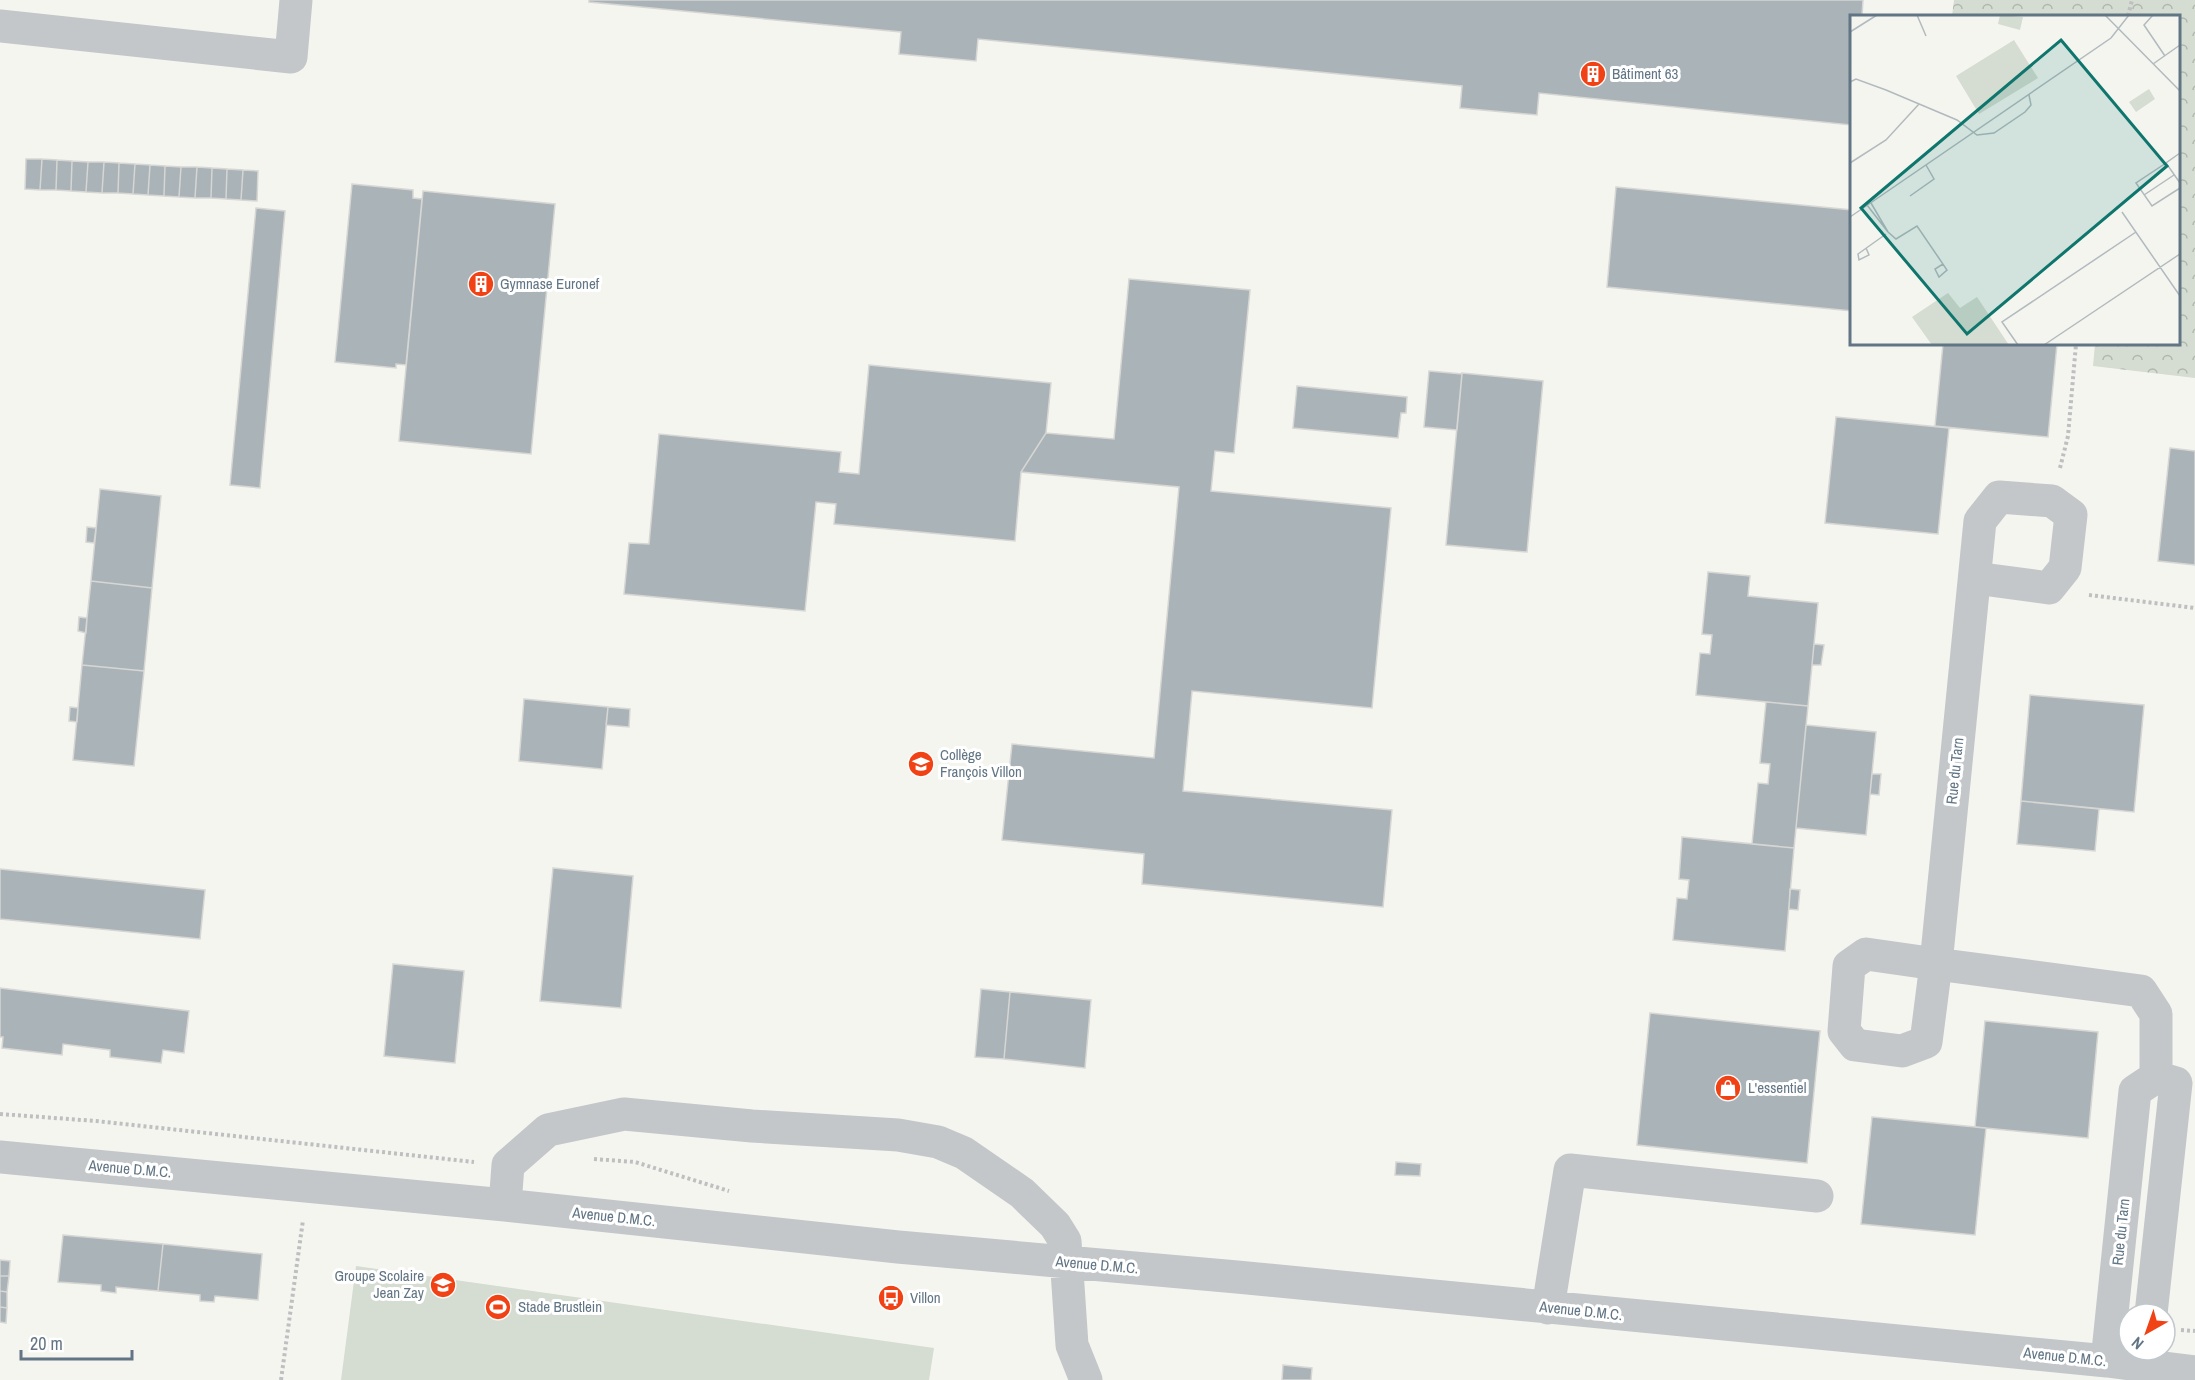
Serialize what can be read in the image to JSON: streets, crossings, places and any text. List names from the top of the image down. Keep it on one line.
{"streets":{"street":["Rue du Tarn","Avenue D.M.C."]},"crossings":[["Rue du Tarn","Avenue D.M.C."]],"places":{"building":["Bâtiment 63","Gymnase Euronef"],"school or university":["Collège François Villon","Groupe Scolaire Jean Zay"],"shop":["L'essentiel"],"bus stop":["Villon"],"sports":["Stade Brustlein"]},"scale_bar":"20 m","north":"bottom left"}
